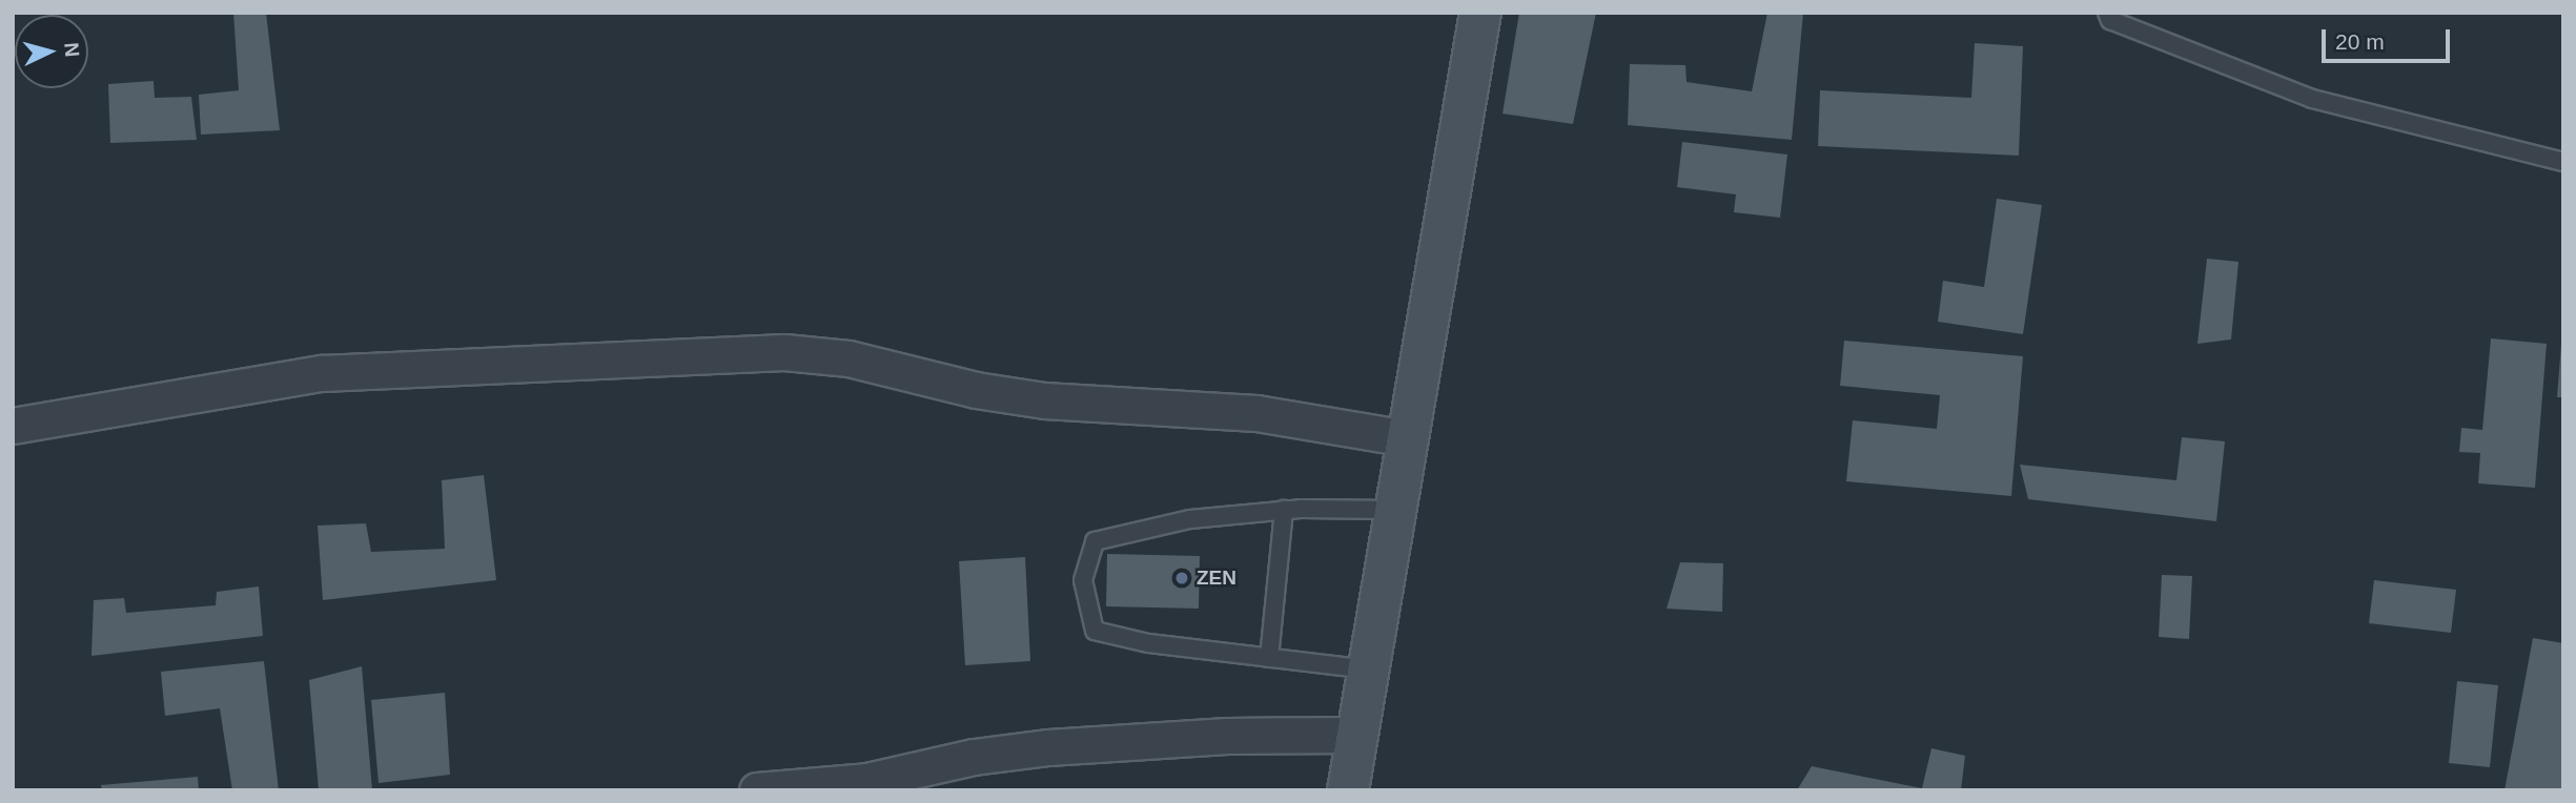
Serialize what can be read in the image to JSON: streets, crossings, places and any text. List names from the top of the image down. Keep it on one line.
{"places":["ZEN"],"scale_bar":"20 m","north":"right"}
